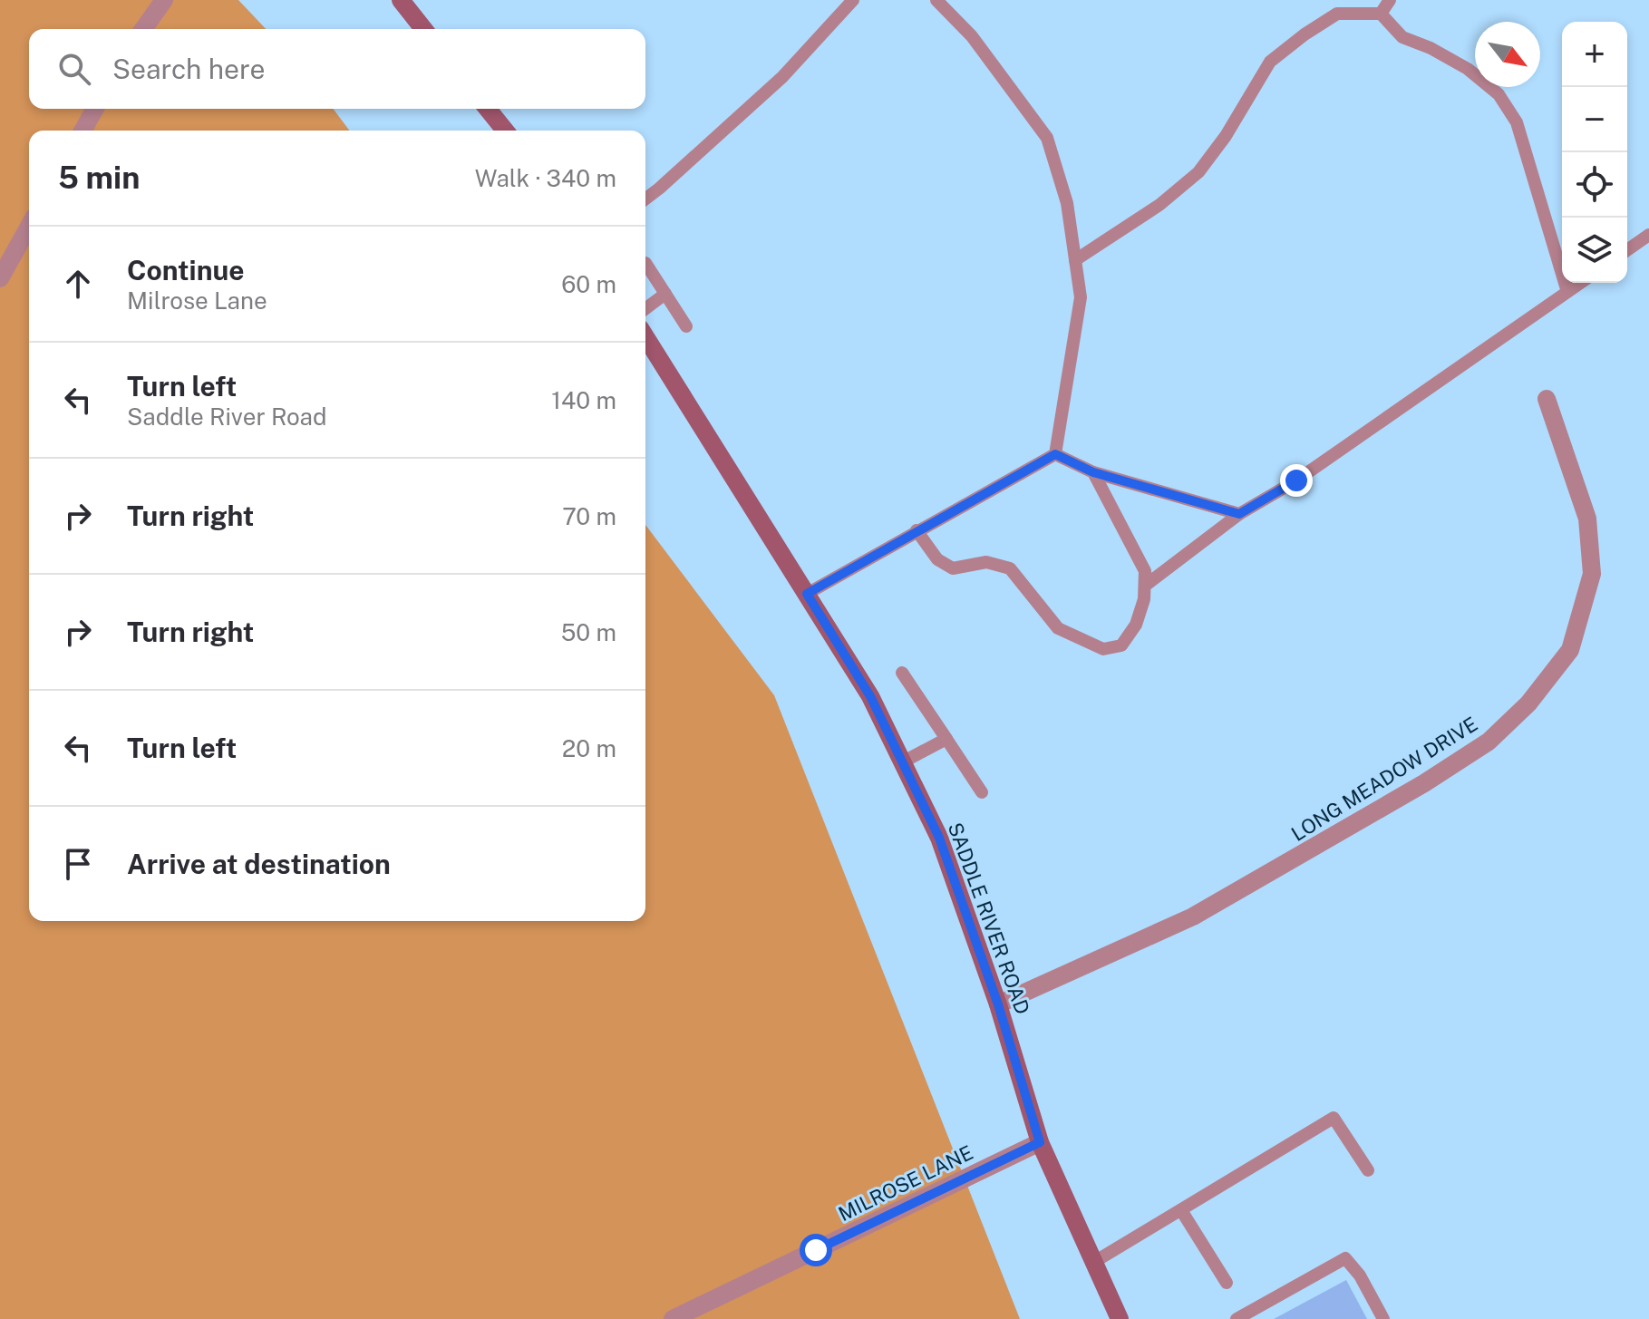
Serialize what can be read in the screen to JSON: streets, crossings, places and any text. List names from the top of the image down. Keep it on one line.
{"streets":{"main road":["SADDLE RIVER ROAD"],"street":["LONG MEADOW DRIVE","MILROSE LANE"]},"crossings":[["LONG MEADOW DRIVE","SADDLE RIVER ROAD"],["SADDLE RIVER ROAD","MILROSE LANE"]],"north":"bottom right","page":{"map_buttons":["+","−"],"search":"Search here","heading":["5 min","Walk · 340 m"],"list":[["Continue","Milrose Lane","60 m"],["Turn left","Saddle River Road","140 m"],["Turn right","70 m"],["Turn right","50 m"],["Turn left","20 m"],"Arrive at destination"]}}
